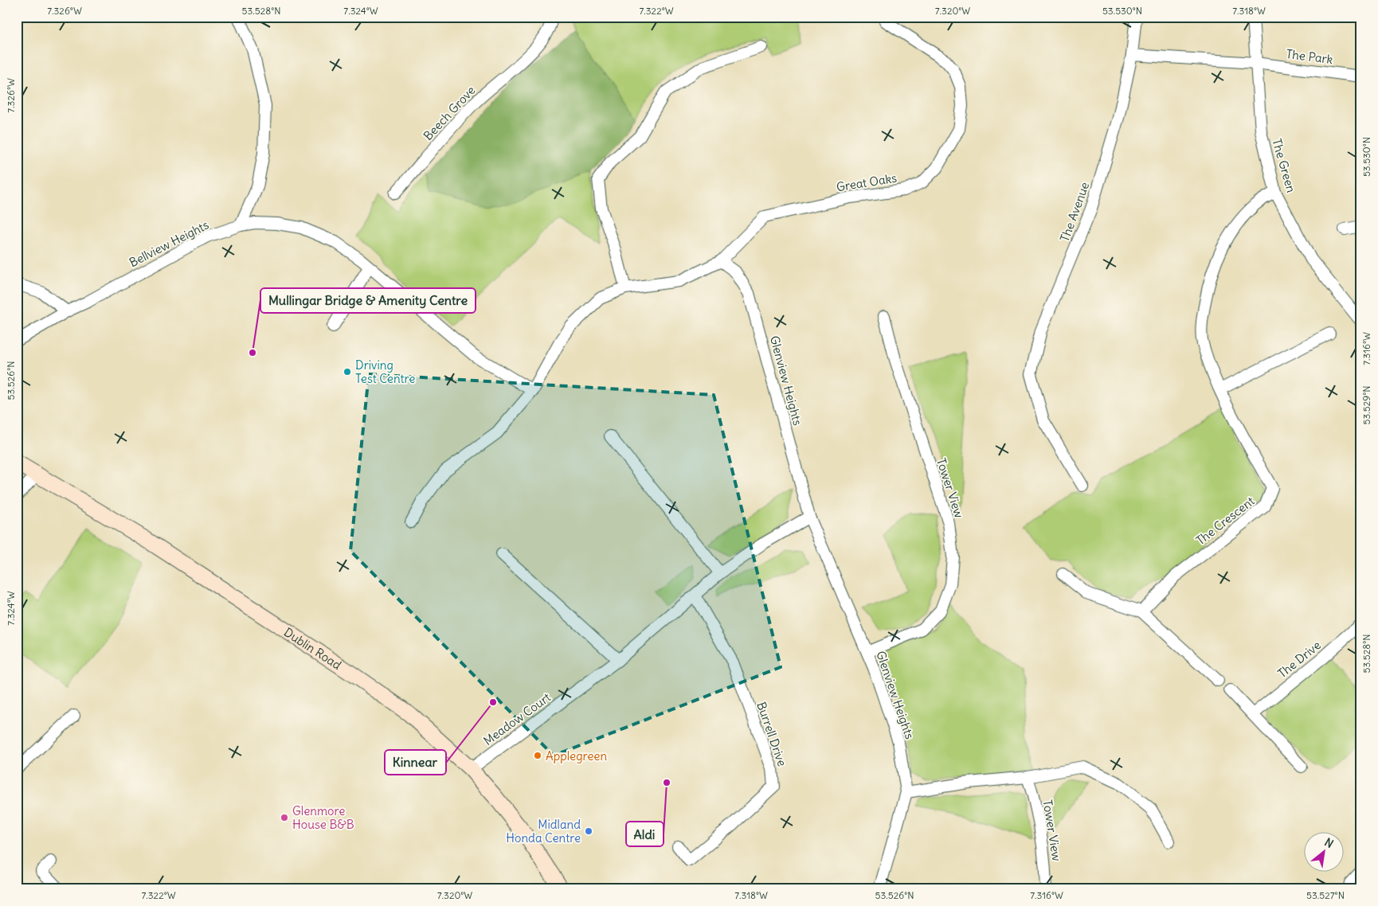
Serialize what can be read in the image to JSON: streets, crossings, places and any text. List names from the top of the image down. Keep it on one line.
{"streets":{"main road":["Dublin Road"],"street":["The Park","Beech Grove","The Green","Great Oaks","The Avenue","Bellview Heights","Glenview Heights","Tower View","The Crescent","The Drive","Meadow Court","Burrell Drive"]},"crossings":[["The Park","The Green"],["The Green","The Crescent"],["Great Oaks","Glenview Heights"],["Glenview Heights","Tower View"],["Dublin Road","Meadow Court"],["Meadow Court","Burrell Drive"]],"places":["Mullingar Bridge & Amenity Centre","Driving Test Centre","Kinnear","Applegreen","Aldi","Glenmore House B&B","Midland Honda Centre"],"north":"top right","coordinates":["7.326°W","53.528°N","7.324°W","7.322°W","7.320°W","53.530°N","7.318°W","7.316°W","53.526°N","53.529°N","53.527°N"]}
